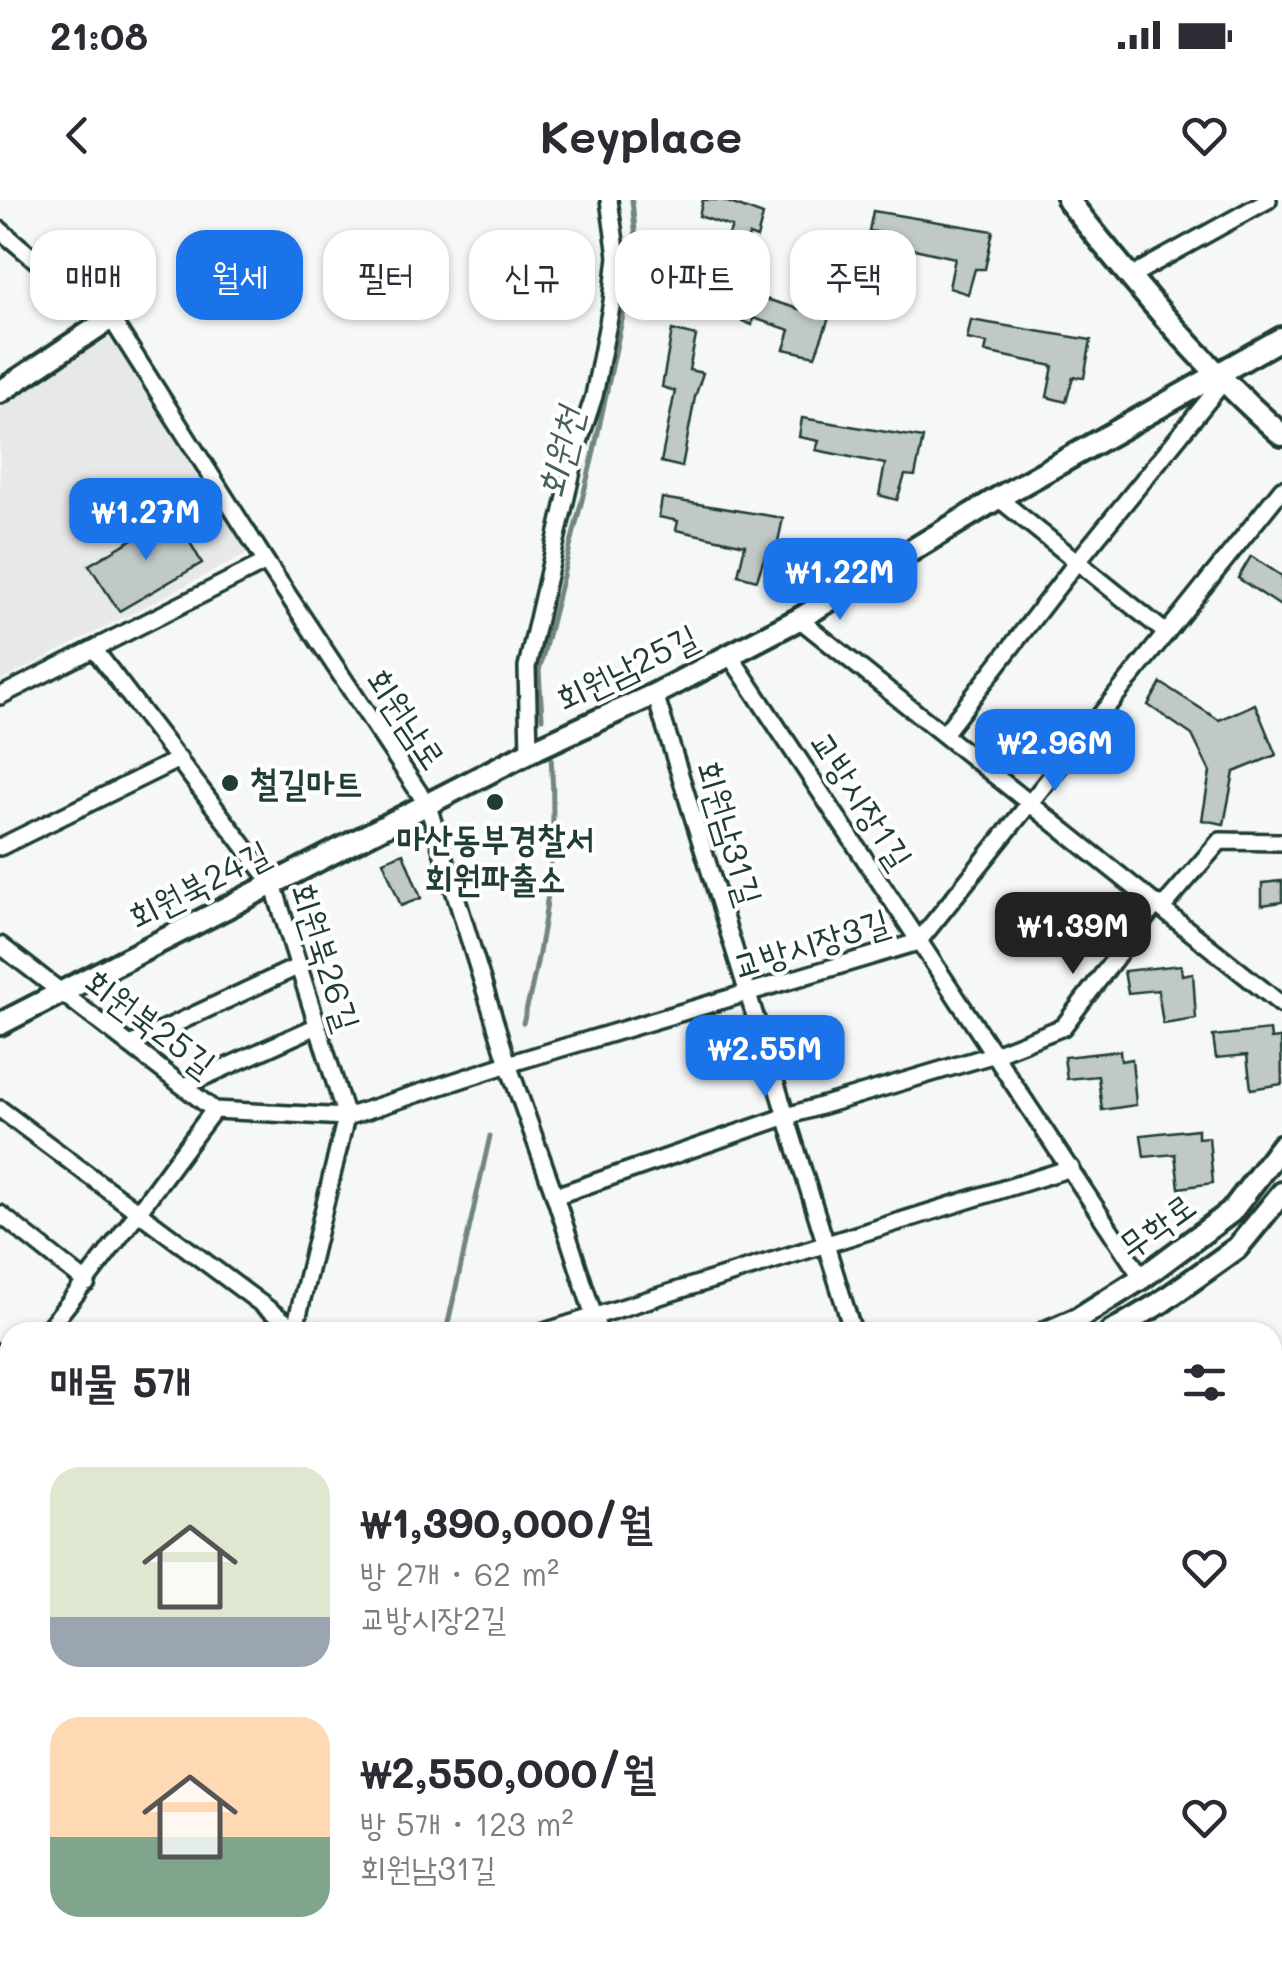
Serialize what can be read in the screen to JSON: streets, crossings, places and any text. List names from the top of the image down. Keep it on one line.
{"streets":{"main road":["회원남25길","회원북24길","무학로"],"street":["회원남로","교방시장1길","회원남31길","교방시장3길","회원북26길","회원북25길"]},"crossings":[["회원남25길","회원남로"],["회원남25길","교방시장1길"],["회원남25길","회원남31길"],["회원남25길","회원북24길"],["회원남로","회원북24길"],["회원남로","교방시장3길"],["회원남로","회원북25길"],["교방시장1길","교방시장3길"],["교방시장1길","무학로"],["회원남31길","교방시장3길"],["회원북24길","회원북26길"],["회원북24길","회원북25길"],["교방시장3길","회원북25길"],["회원북26길","회원북25길"]],"water":["회원천"],"places":["철길마트","마산동부경찰서 회원파출소"],"page":{"status":"21:08","header":"Keyplace","chip":["매매","월세","필터","신규","아파트","주택"],"price":["₩1.27M","₩1.22M","₩2.96M","₩1.39M","₩2.55M"],"heading":"매물 5개","list":[{"name":"₩1,390,000/월","note":"방 2개 · 62 m² · 교방시장2길"},{"name":"₩2,550,000/월","note":"방 5개 · 123 m² · 회원남31길"}]}}
